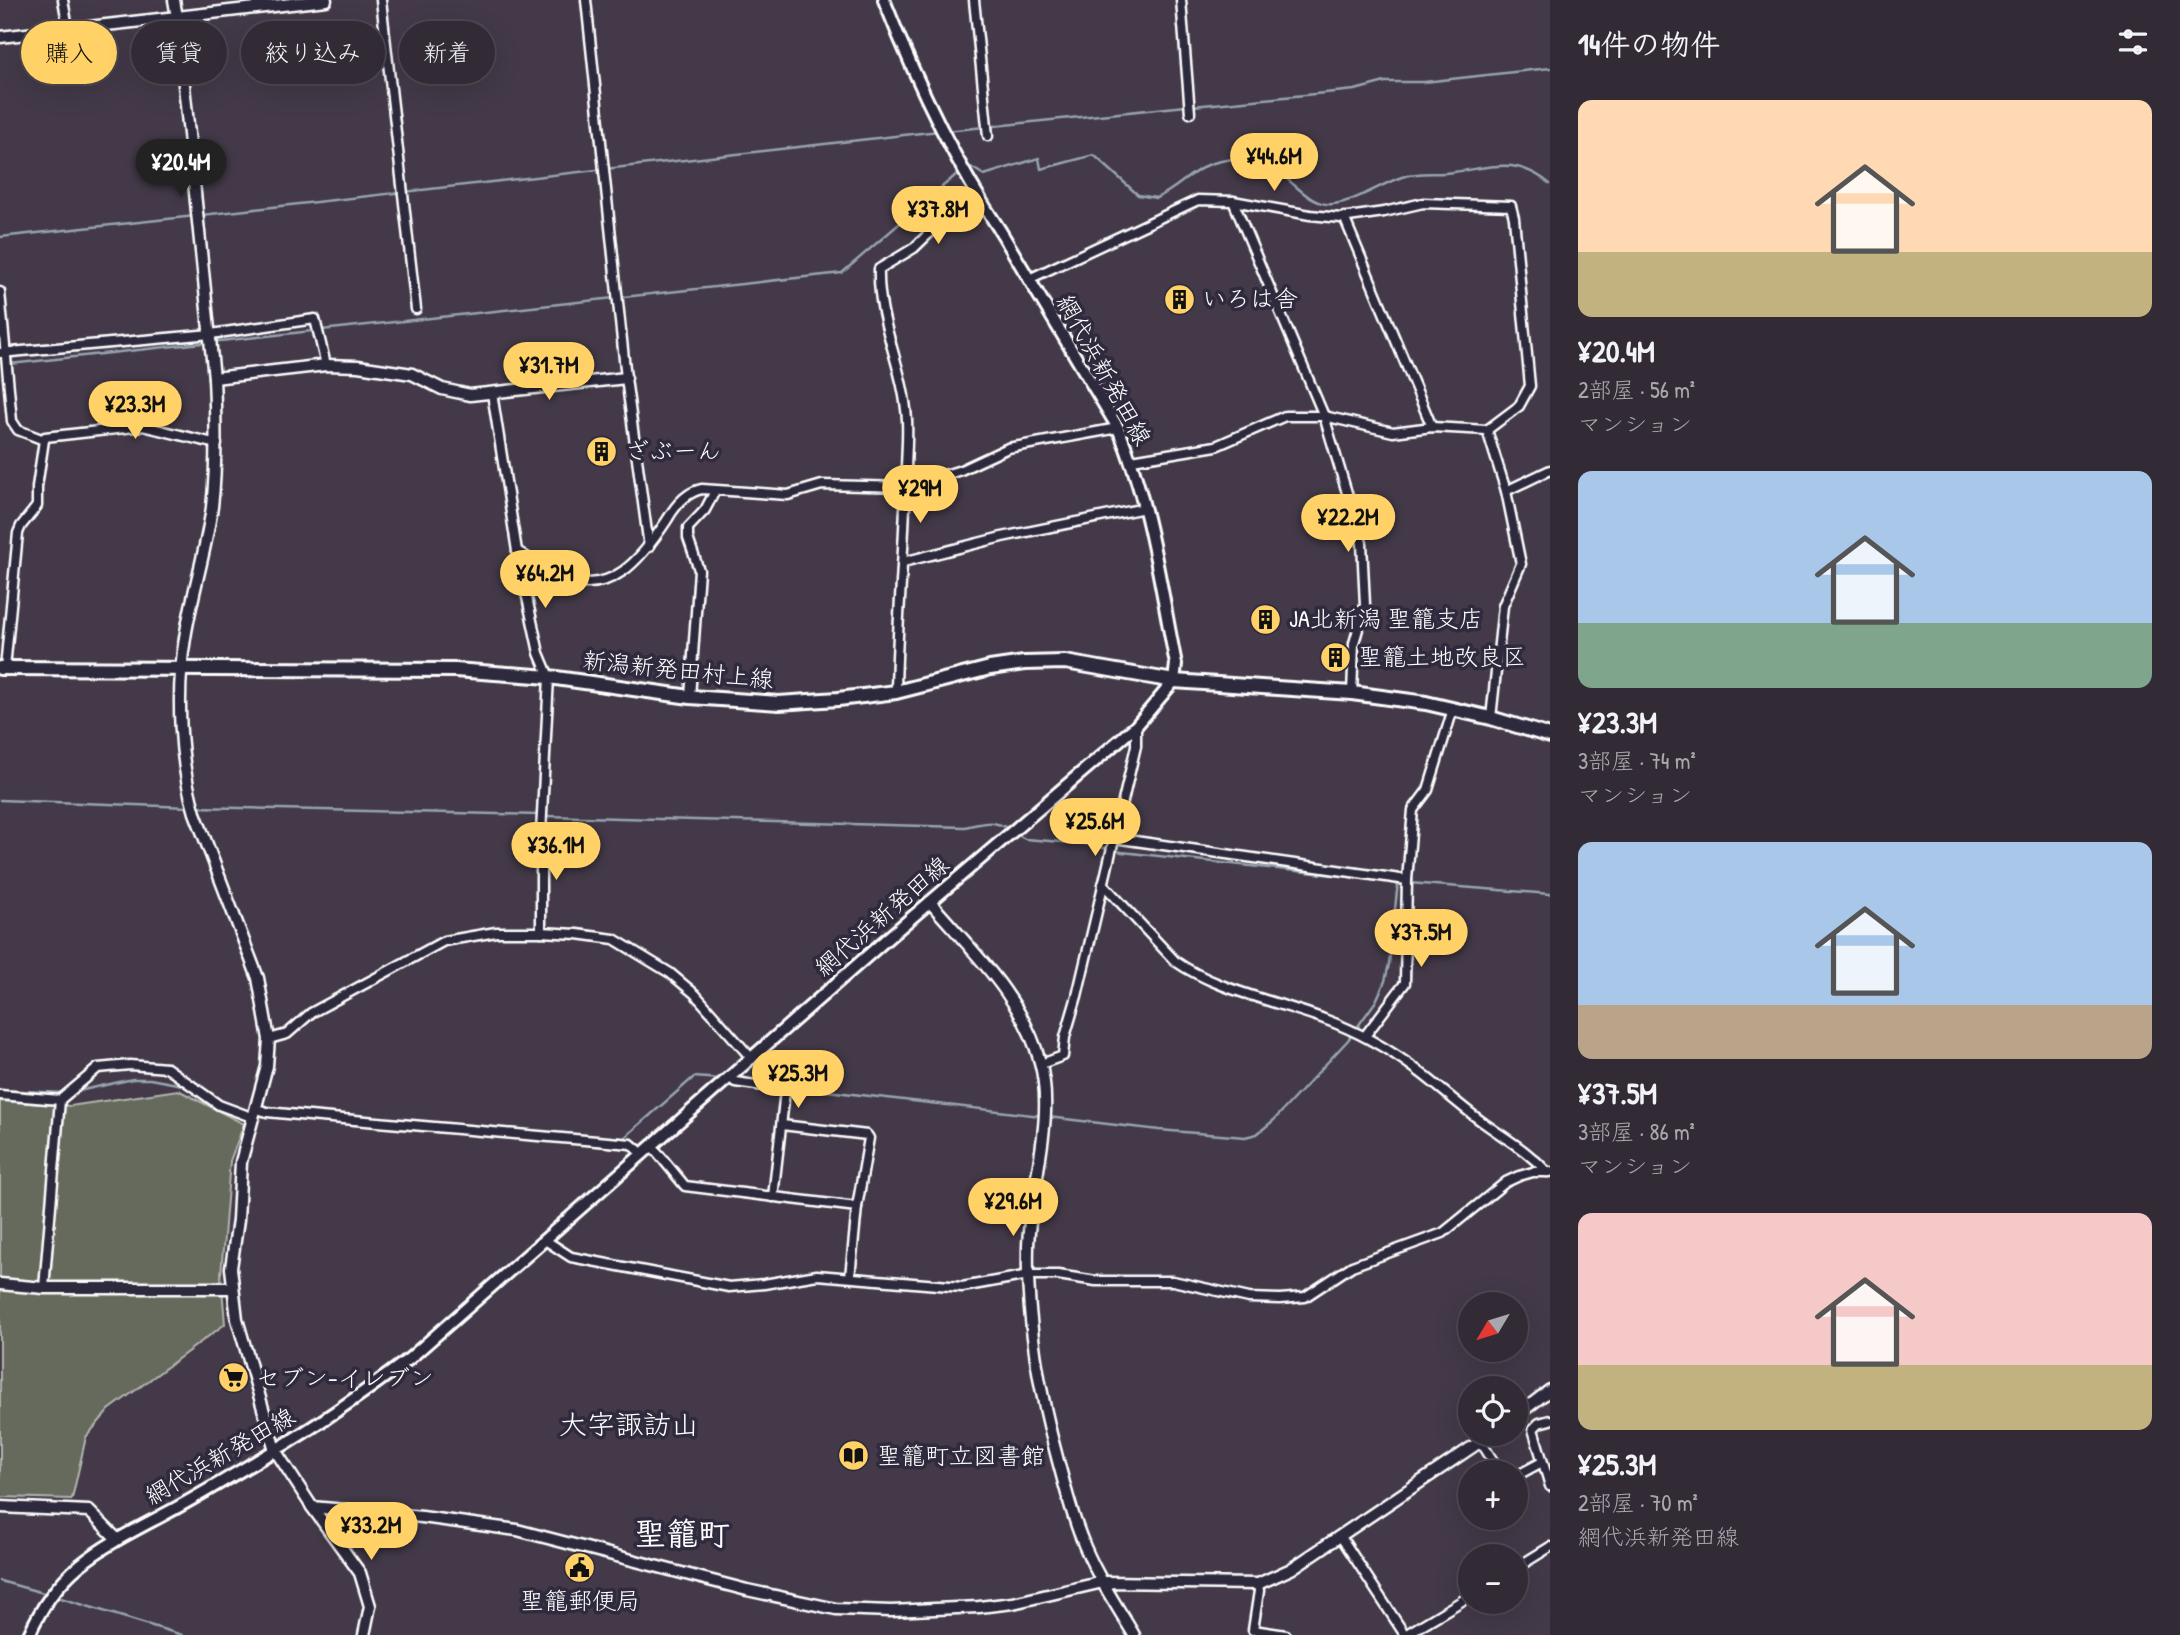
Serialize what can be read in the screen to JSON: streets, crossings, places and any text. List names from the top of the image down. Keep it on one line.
{"streets":{"main road":["網代浜新発田線","新潟新発田村上線"]},"crossings":[["網代浜新発田線","新潟新発田村上線"]],"districts":["大字諏訪山","聖籠町"],"places":{"building":["いろは舎","ざぶーん","JA北新潟 聖籠支店","聖籠土地改良区"],"supermarket":["セブン-イレブン"],"library":["聖籠町立図書館"],"public building":["聖籠郵便局"]},"north":"bottom left","page":{"heading":"14件の物件","chip":["購入","賃貸","絞り込み","新着"],"list":[{"name":"¥20.4M","note":"2部屋 · 56 m² · マンション"},{"name":"¥23.3M","note":"3部屋 · 74 m² · マンション"},{"name":"¥37.5M","note":"3部屋 · 86 m² · マンション"},{"name":"¥25.3M","note":"2部屋 · 70 m² · 網代浜新発田線"}],"price":["¥44.6M","¥20.4M","¥37.8M","¥31.7M","¥23.3M","¥29M","¥22.2M","¥64.2M","¥25.6M","¥36.1M","¥37.5M","¥25.3M","¥29.6M","¥33.2M"],"map_buttons":["+","−"]}}
